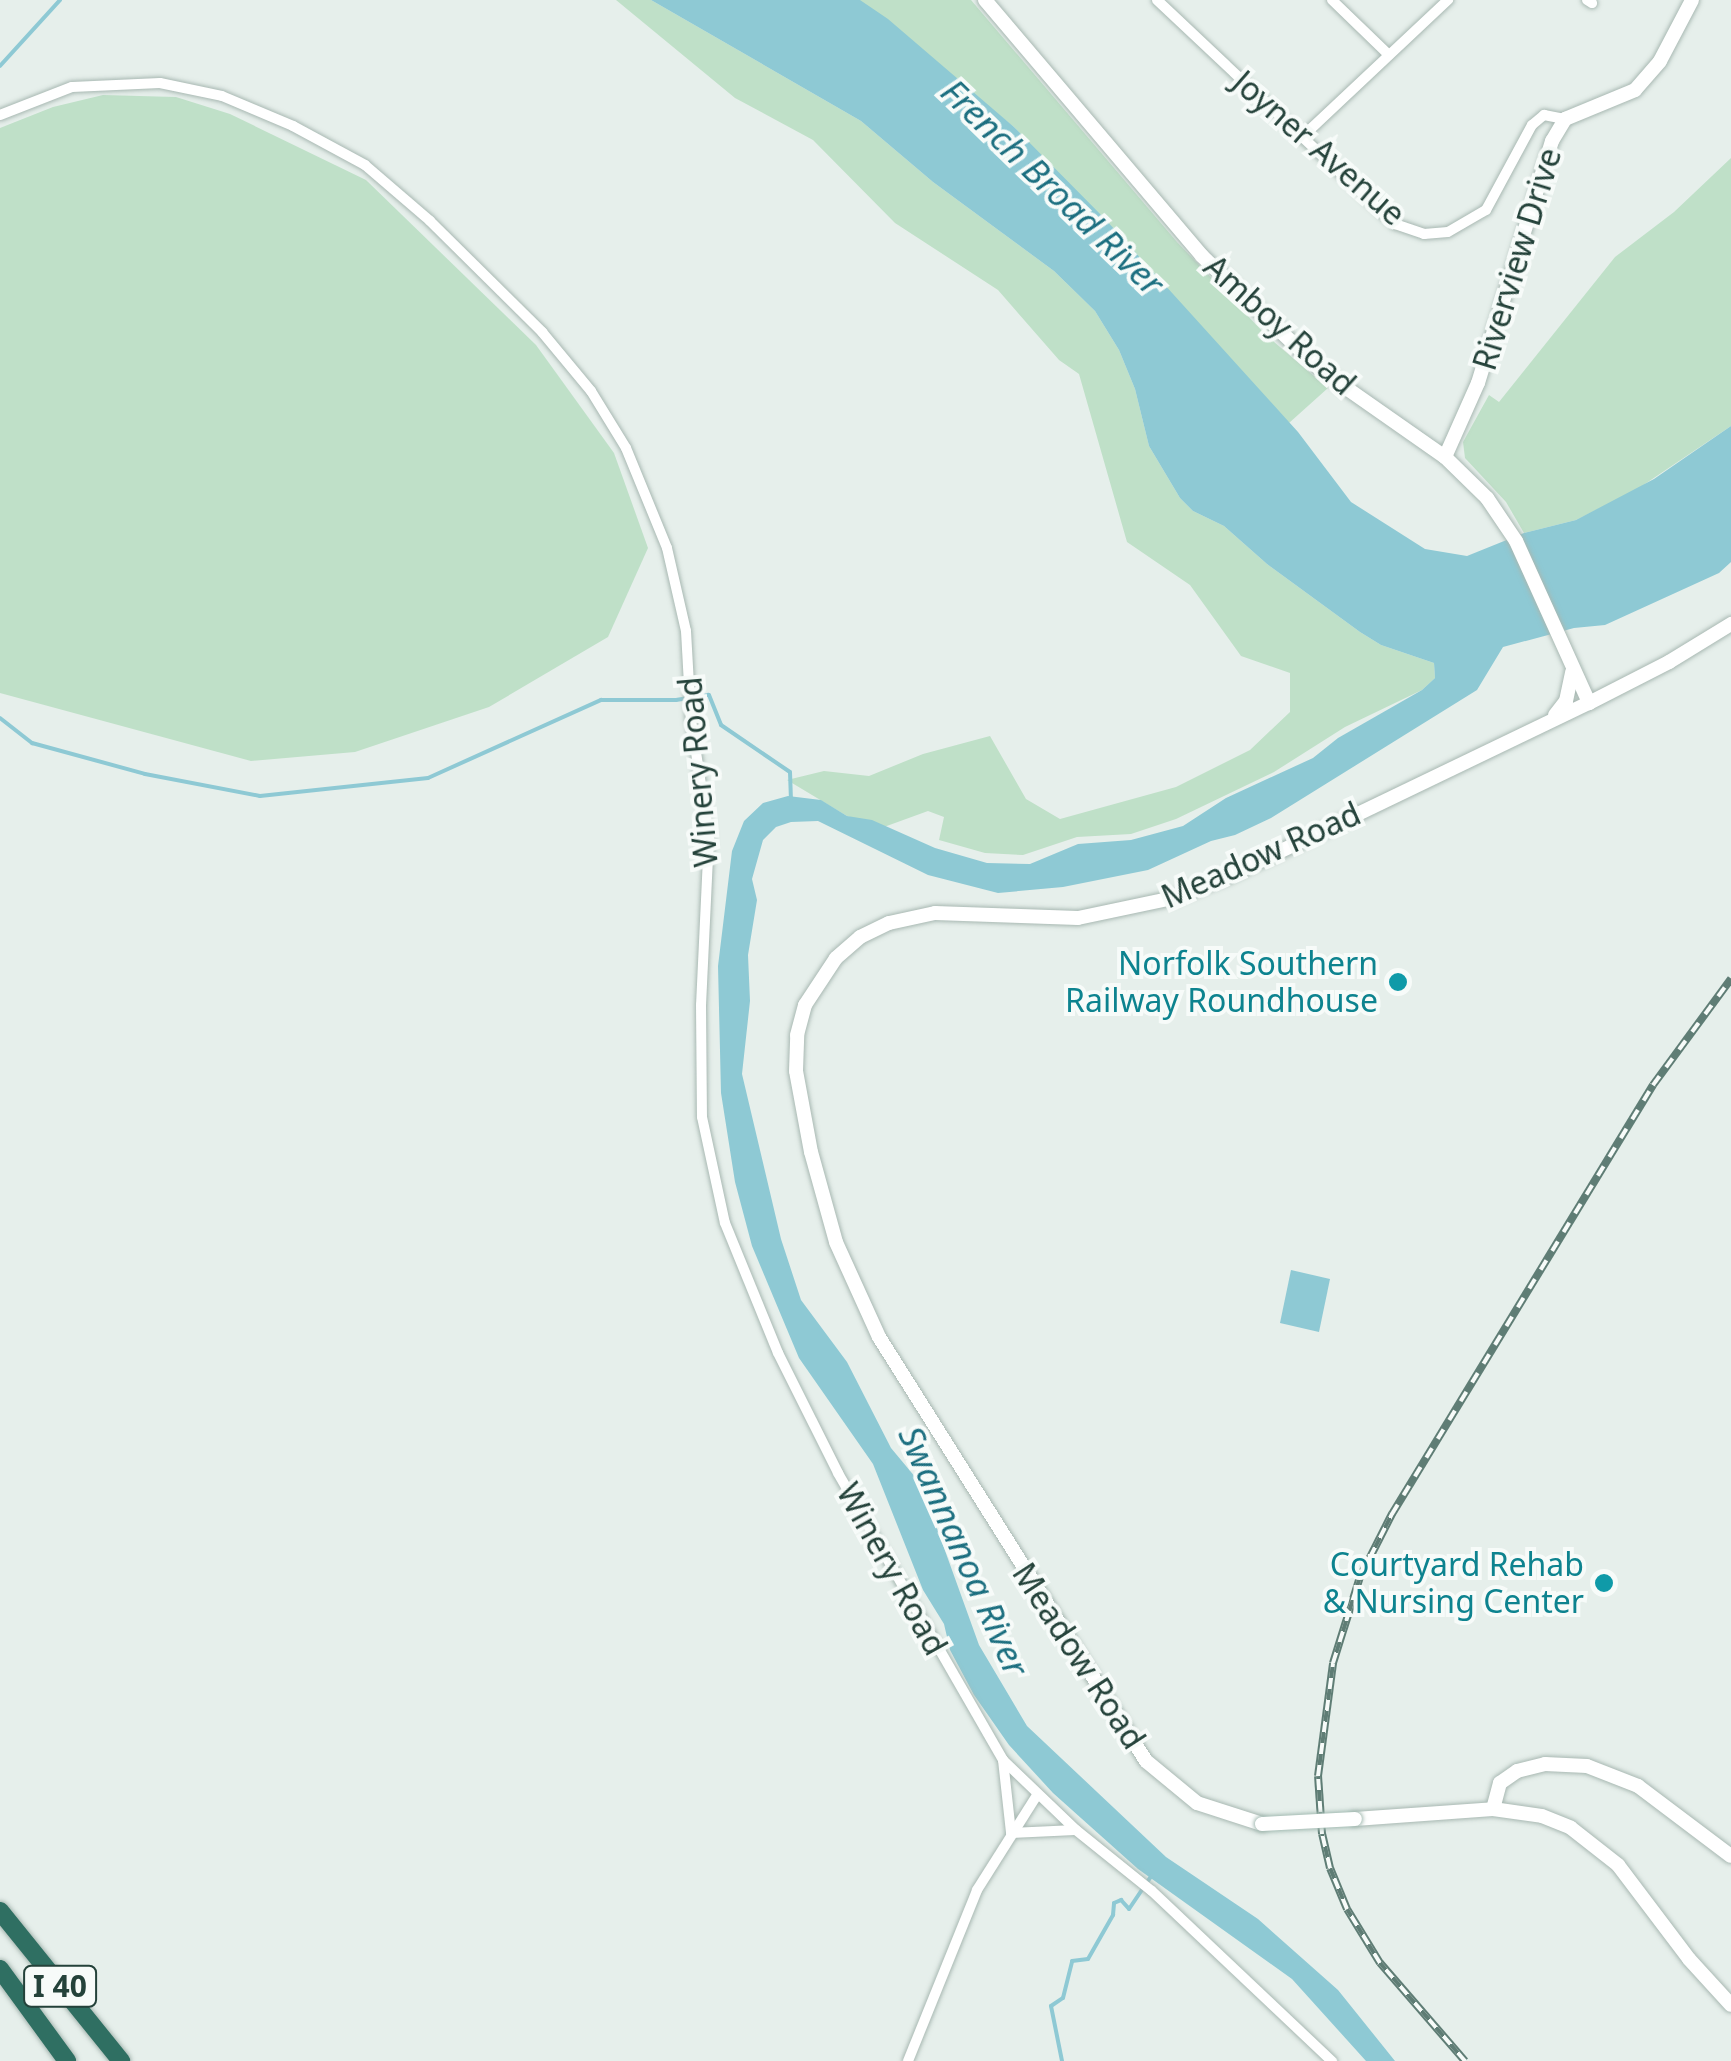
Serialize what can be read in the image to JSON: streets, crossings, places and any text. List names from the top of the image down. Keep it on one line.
{"streets":{"highway":["I 40"],"main road":["Riverview Drive","Amboy Road","Meadow Road"],"street":["Joyner Avenue","Winery Road"]},"crossings":[["Joyner Avenue","Riverview Drive"],["Riverview Drive","Amboy Road"],["Amboy Road","Meadow Road"]],"water":["French Broad River","Swannanoa River"],"places":["Norfolk Southern Railway Roundhouse","Courtyard Rehab & Nursing Center"]}
